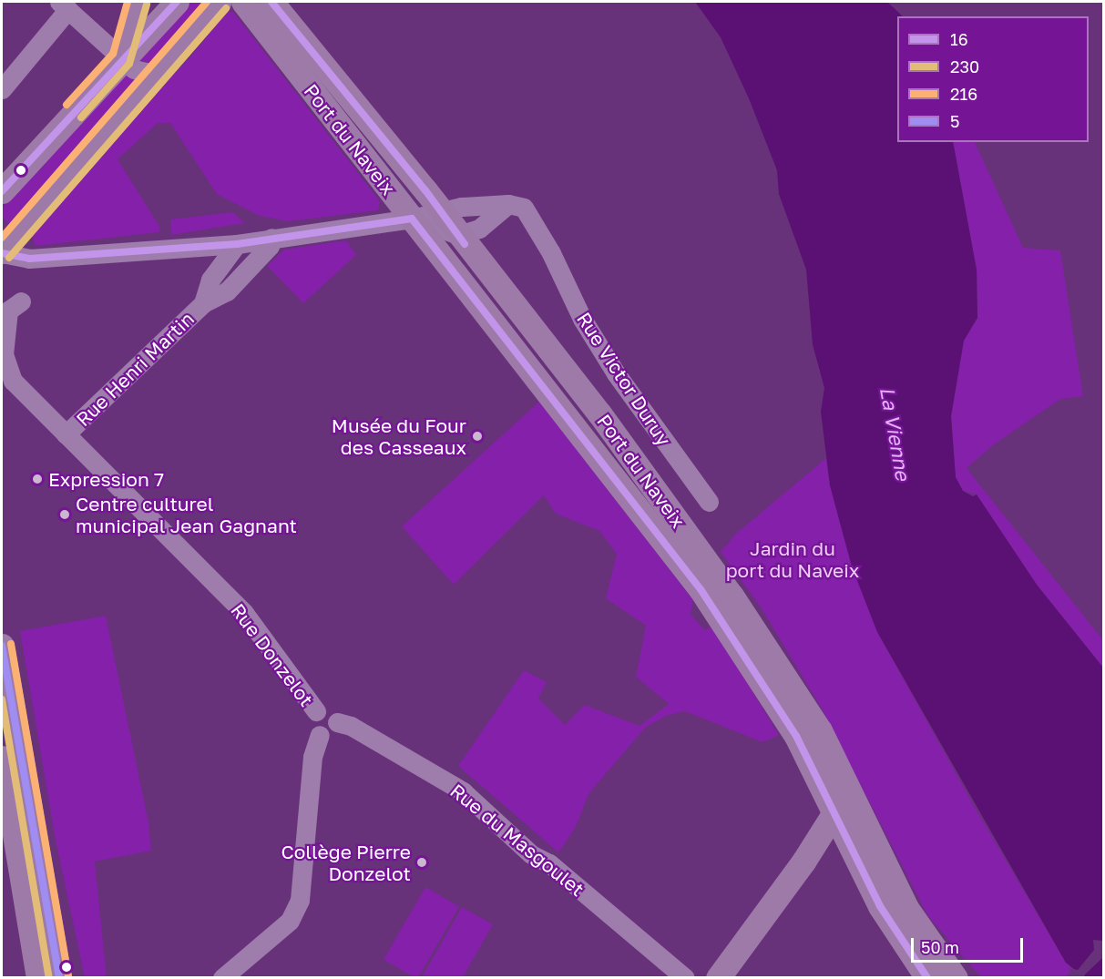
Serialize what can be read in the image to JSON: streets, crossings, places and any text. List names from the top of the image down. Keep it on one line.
{"streets":{"main road":["Port du Naveix"],"street":["Rue Henri Martin","Rue Victor Duruy","Rue Donzelot","Rue du Masgoulet"]},"crossings":[["Rue Henri Martin","Rue Donzelot"],["Rue Donzelot","Rue du Masgoulet"]],"water":["La Vienne"],"parks":["Jardin du port du Naveix"],"places":["Musée du Four des Casseaux","Expression 7","Centre culturel municipal Jean Gagnant","Collège Pierre Donzelot"],"lines":["transit line 16","transit line 216","transit line 230","transit line 5"],"legend":["16","230","216","5"],"scale_bar":"50 m"}
